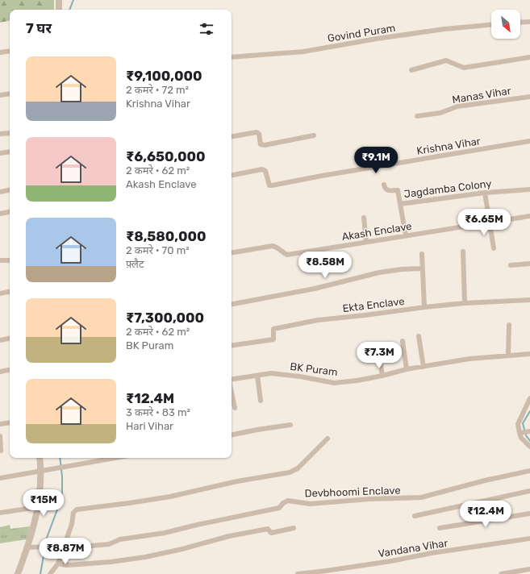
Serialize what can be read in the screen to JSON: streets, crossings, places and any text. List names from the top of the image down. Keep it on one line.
{"streets":{"street":["Govind Puram","Manas Vihar","Krishna Vihar","Jagdamba Colony","Akash Enclave","Ekta Enclave","BK Puram","Devbhoomi Enclave","Vandana Vihar"]},"crossings":[["Jagdamba Colony","Akash Enclave"]],"north":"bottom right","page":{"heading":"7 घर","list":[{"name":"₹9,100,000","note":"2 कमरे · 72 m² · Krishna Vihar"},{"name":"₹6,650,000","note":"2 कमरे · 62 m² · Akash Enclave"},{"name":"₹8,580,000","note":"2 कमरे · 70 m² · फ़्लैट"},{"name":"₹7,300,000","note":"2 कमरे · 62 m² · BK Puram"},{"name":"₹12.4M","note":"3 कमरे · 83 m² · Hari Vihar"}],"price":["₹9.1M","₹6.65M","₹8.58M","₹7.3M","₹15M","₹12.4M","₹8.87M"]}}
